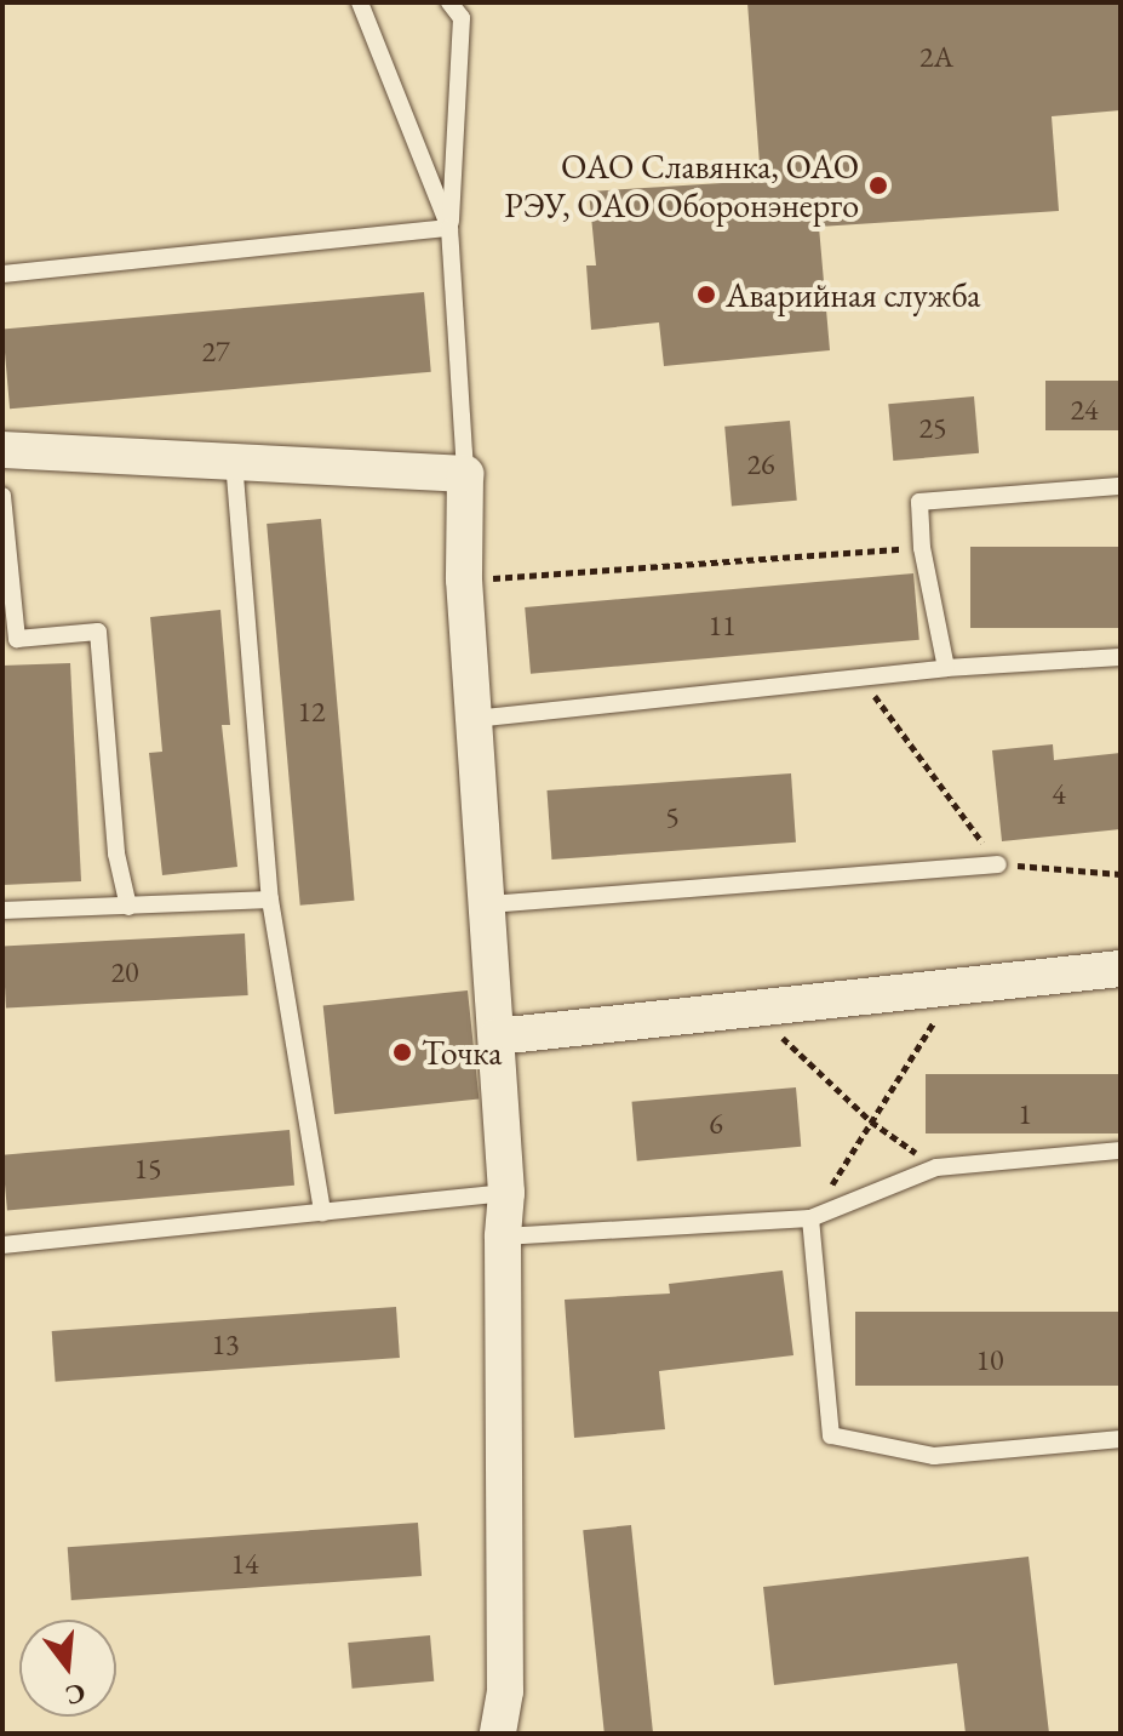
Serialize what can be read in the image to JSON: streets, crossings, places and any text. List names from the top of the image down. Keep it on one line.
{"places":["ОАО Славянка, ОАО РЭУ, ОАО Оборонэнерго","Аварийная служба","Точка"],"house_numbers":["2А","27","24","25","26","11","12","4","5","20","1","6","15","13","10","14"],"north":"bottom"}
